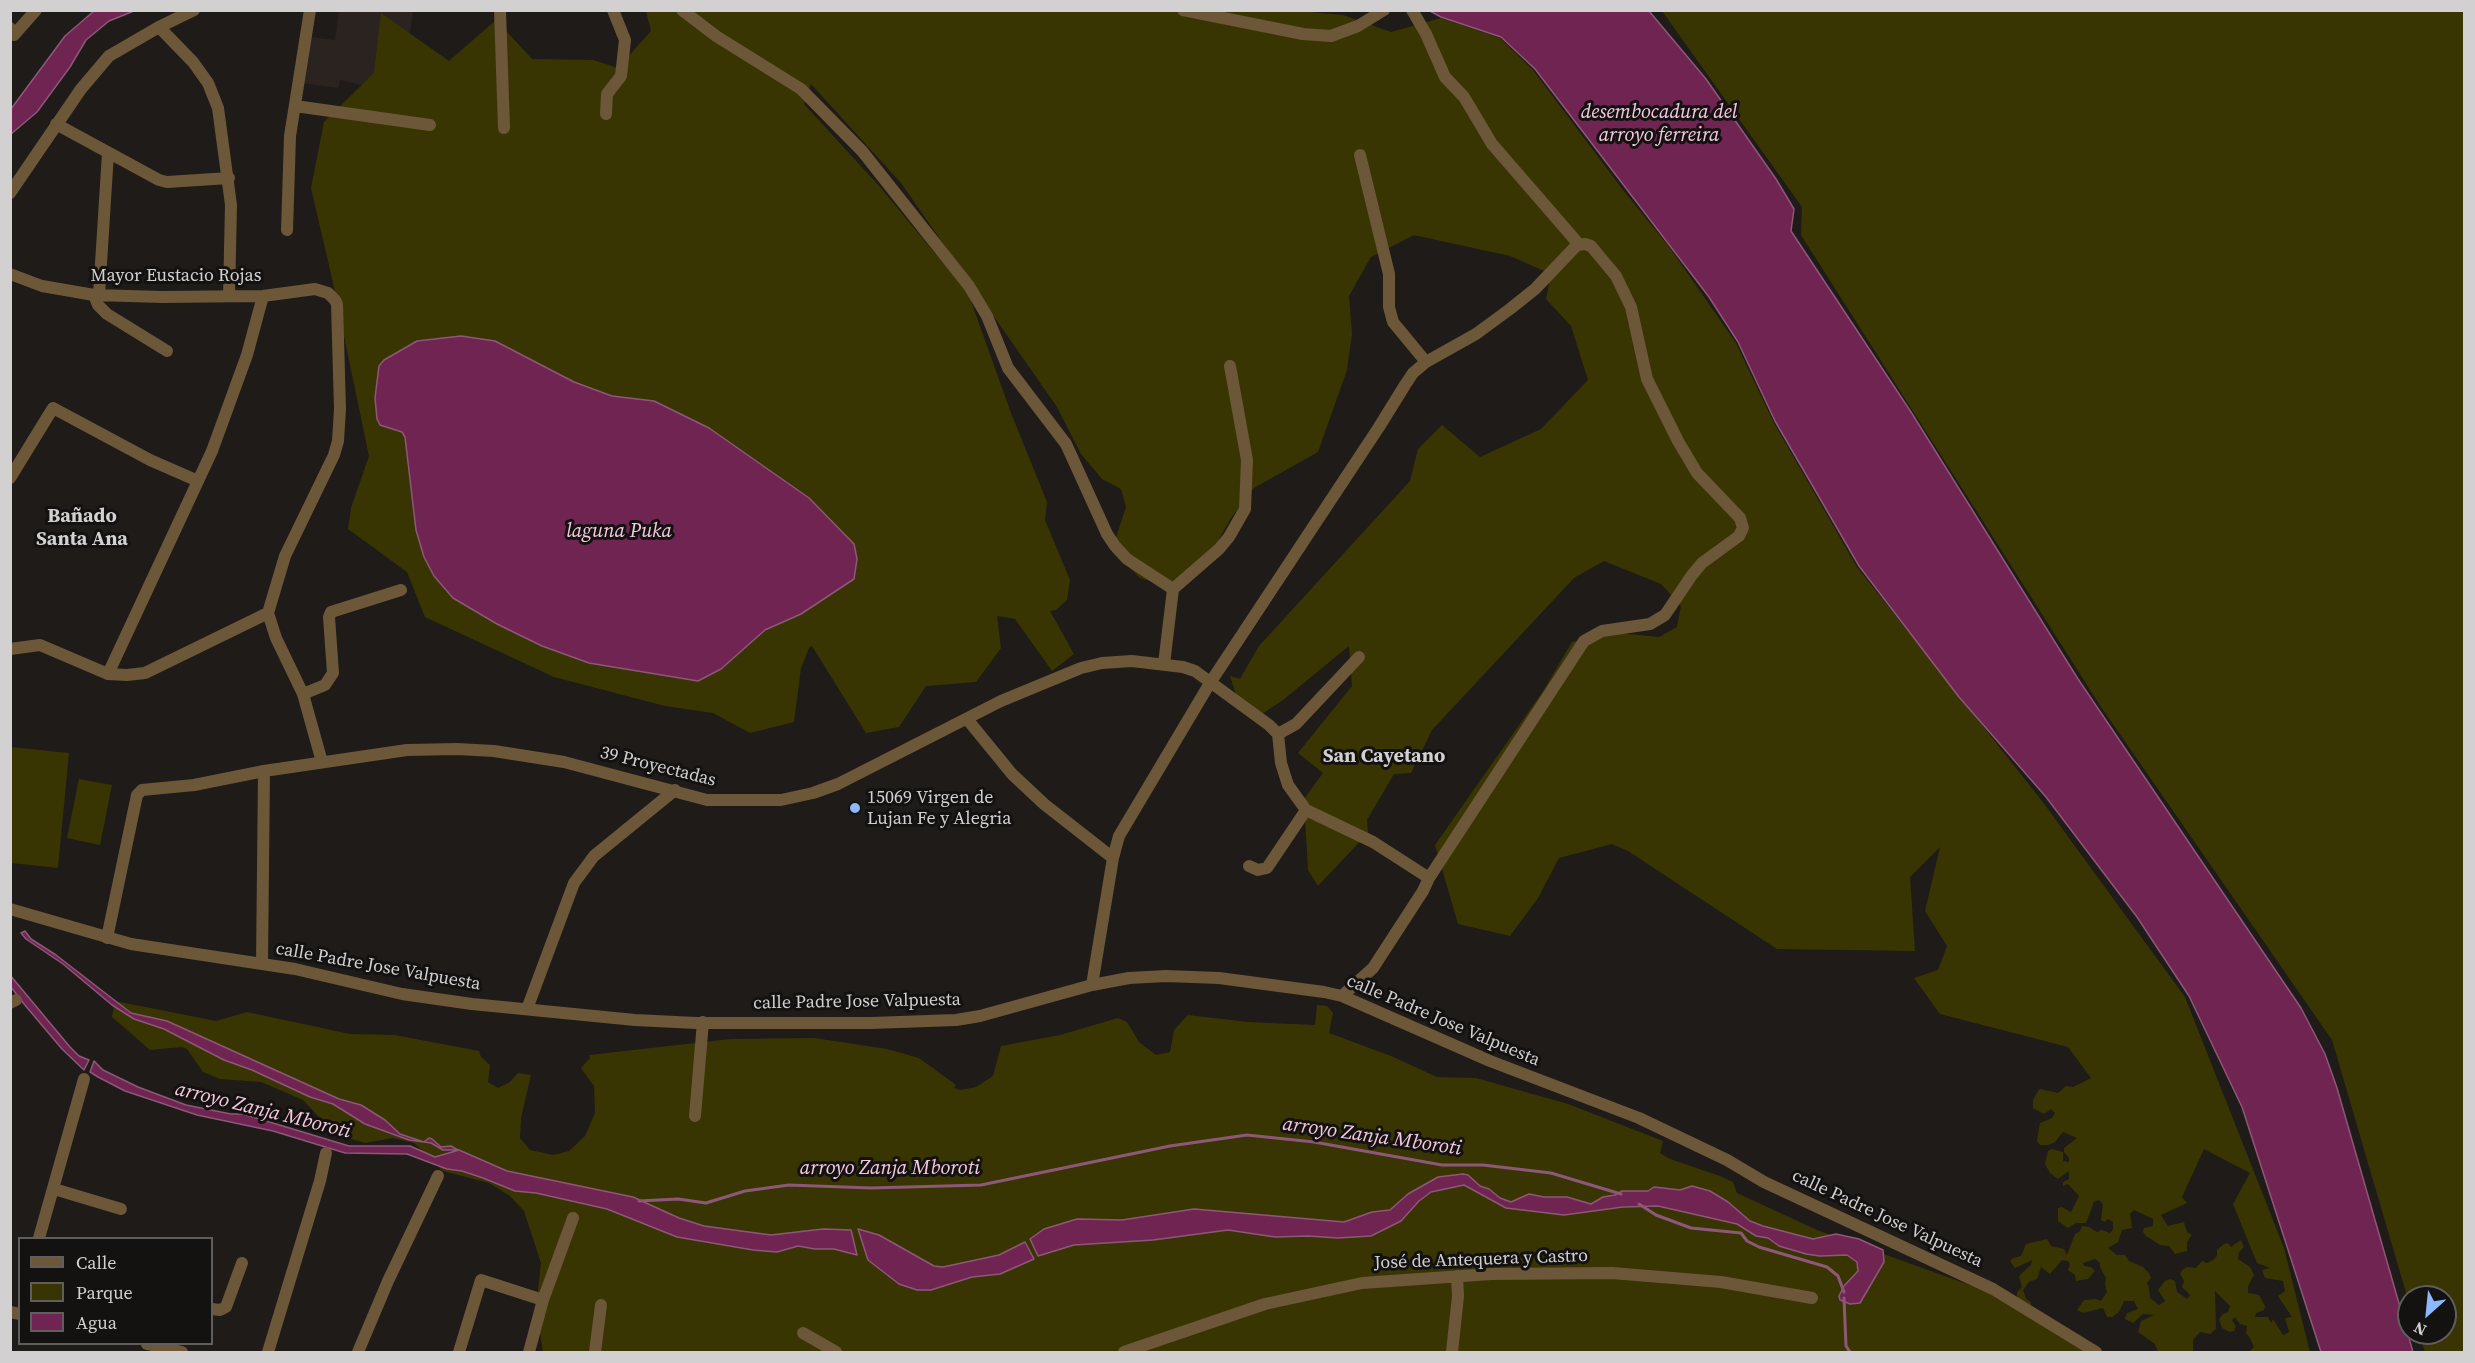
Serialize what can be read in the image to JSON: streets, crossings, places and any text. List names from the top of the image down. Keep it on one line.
{"streets":{"street":["Mayor Eustacio Rojas","39 Proyectadas","calle Padre Jose Valpuesta","José de Antequera y Castro"]},"crossings":[["39 Proyectadas","calle Padre Jose Valpuesta"]],"districts":["Bañado Santa Ana","San Cayetano"],"water":["desembocadura del arroyo ferreira","laguna Puka","arroyo Zanja Mboroti"],"places":["15069 Virgen de Lujan Fe y Alegria"],"legend":["Calle","Parque","Agua"],"north":"bottom left"}
